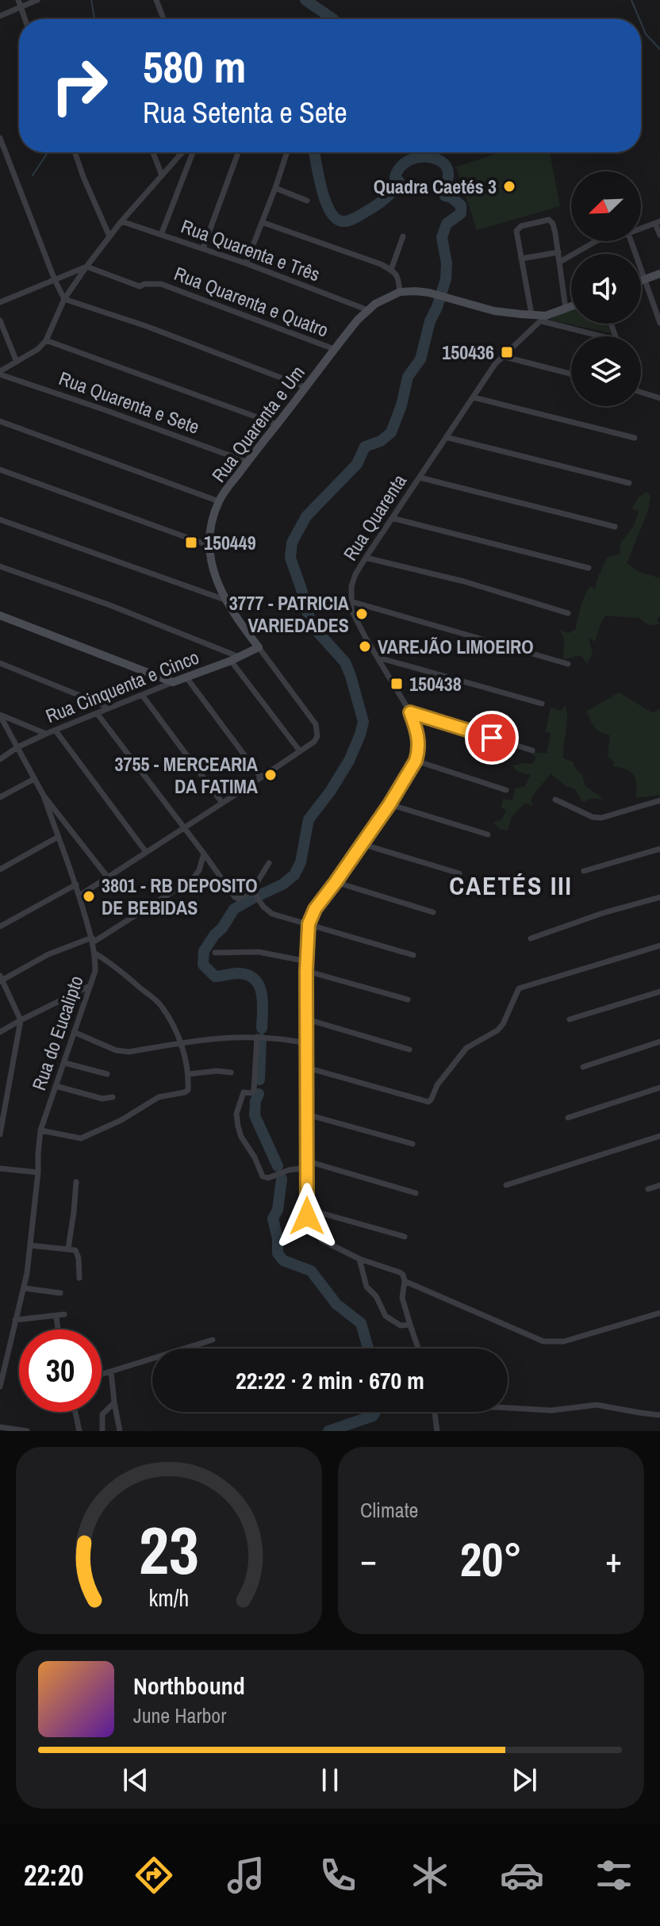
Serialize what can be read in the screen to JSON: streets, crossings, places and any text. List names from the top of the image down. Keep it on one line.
{"streets":{"street":["Rua Quarenta e Três","Rua Quarenta e Quatro","Rua Quarenta e Sete","Rua Quarenta e Um","Rua Quarenta","Rua Cinquenta e Cinco","Rua do Eucalipto"]},"crossings":[["Rua Quarenta e Três","Rua Quarenta e Um"],["Rua Quarenta e Quatro","Rua Quarenta e Um"],["Rua Quarenta e Sete","Rua Quarenta e Um"],["Rua Quarenta e Um","Rua Cinquenta e Cinco"],["Rua Quarenta e Um","Rua do Eucalipto"]],"districts":["CAETÉS III"],"places":{"other":["Quadra Caetés 3","3777 - PATRICIA VARIEDADES","VAREJÃO LIMOEIRO","3755 - MERCEARIA DA FATIMA","3801 - RB DEPOSITO DE BEBIDAS"],"transit":["150436","150449","150438"]},"north":"bottom left","page":{"turn":["580 m","Rua Setenta e Sete"],"limit":"30","trip":"22:22 · 2 min · 670 m","tile":"Climate","heat":["−","20°","+"],"song":["Northbound","June Harbor"],"tabs":"22:20","gauge":["23","km/h"]}}
